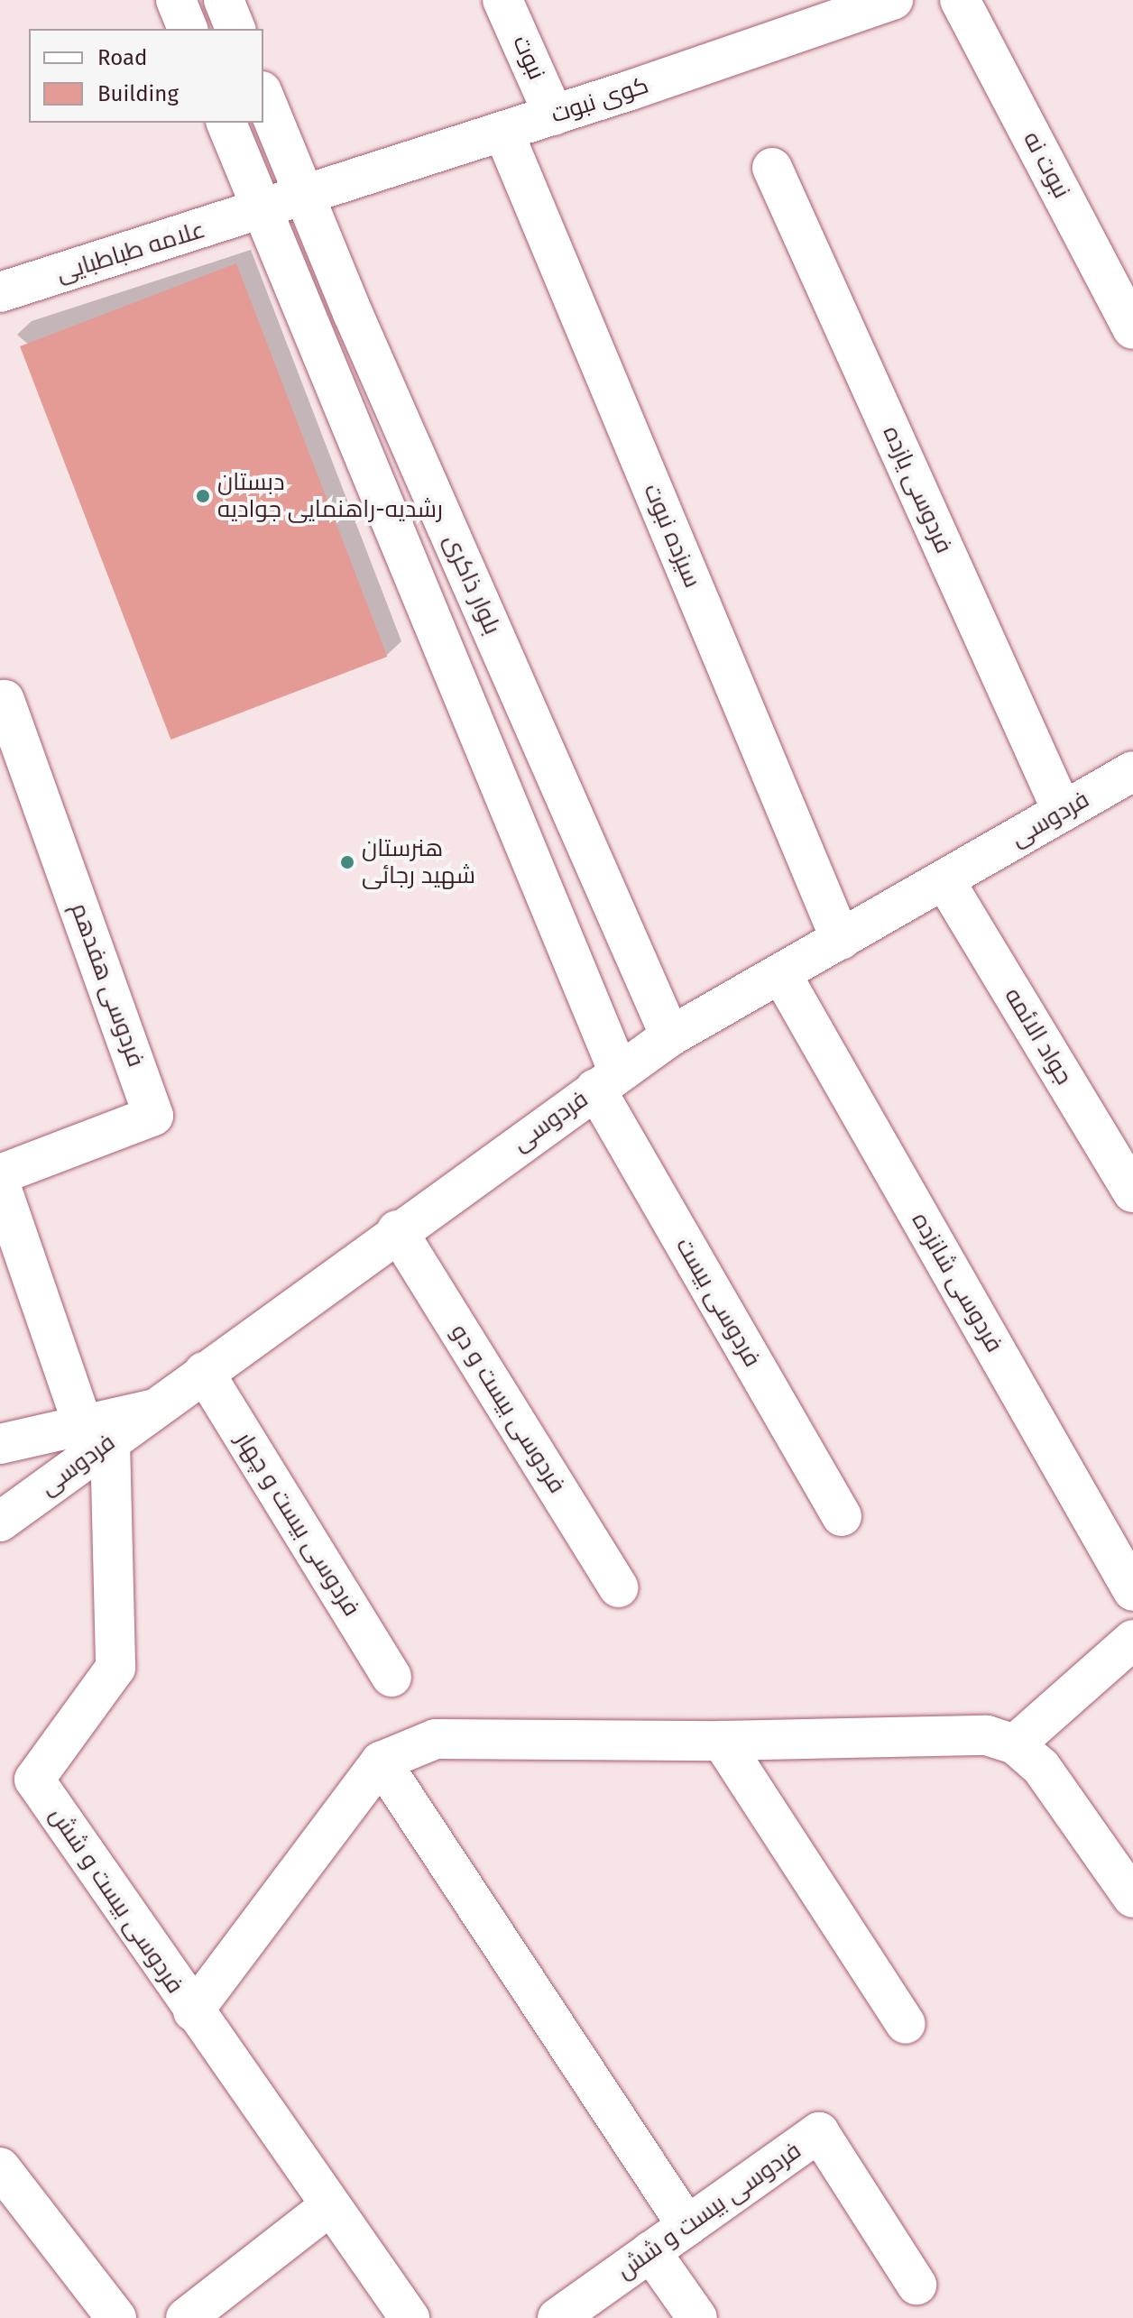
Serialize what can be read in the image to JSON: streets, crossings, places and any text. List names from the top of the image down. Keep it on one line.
{"streets":{"street":["نبوت","کوی نبوت","نبوت نه","علامه طباطبایی","فردوسی یازده","سیزده نبوت","بلوار ذاکری","فردوسی","فردوسی هفدهم","جواد الائمه","فردوسی شانزده","فردوسی بیست","فردوسی بیست و دو","فردوسی بیست و چهار","فردوسی بیست و شش"]},"crossings":[["نبوت","کوی نبوت"],["کوی نبوت","علامه طباطبایی"],["کوی نبوت","سیزده نبوت"],["کوی نبوت","بلوار ذاکری"],["علامه طباطبایی","بلوار ذاکری"],["فردوسی یازده","فردوسی"],["سیزده نبوت","فردوسی"],["بلوار ذاکری","فردوسی"],["بلوار ذاکری","فردوسی بیست"],["فردوسی","جواد الائمه"],["فردوسی","فردوسی شانزده"],["فردوسی","فردوسی بیست"],["فردوسی","فردوسی بیست و دو"],["فردوسی","فردوسی بیست و چهار"],["فردوسی","فردوسی بیست و شش"]],"places":["دبستان رشدیه-راهنمایی جوادیه","هنرستان شهید رجائی"],"legend":["Road","Building"]}
